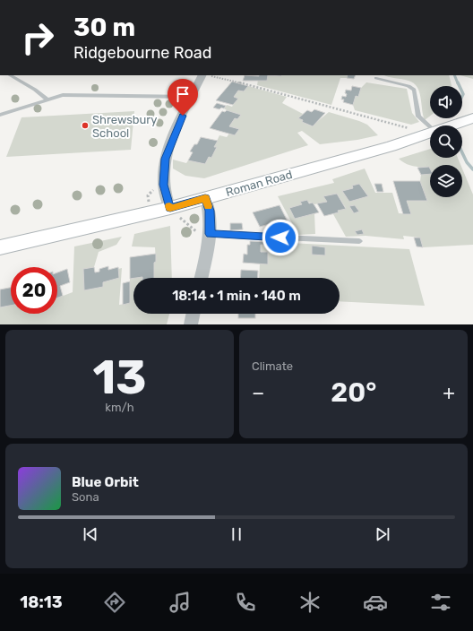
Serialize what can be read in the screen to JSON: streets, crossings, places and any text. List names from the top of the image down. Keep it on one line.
{"streets":{"main road":["Roman Road"]},"places":["Shrewsbury School"],"page":{"turn":["30 m","Ridgebourne Road"],"limit":"20","trip":"18:14 · 1 min · 140 m","tile":[["13","km/h"],"Climate"],"heat":["−","20°","+"],"song":["Blue Orbit","Sona"],"tabs":"18:13"}}
